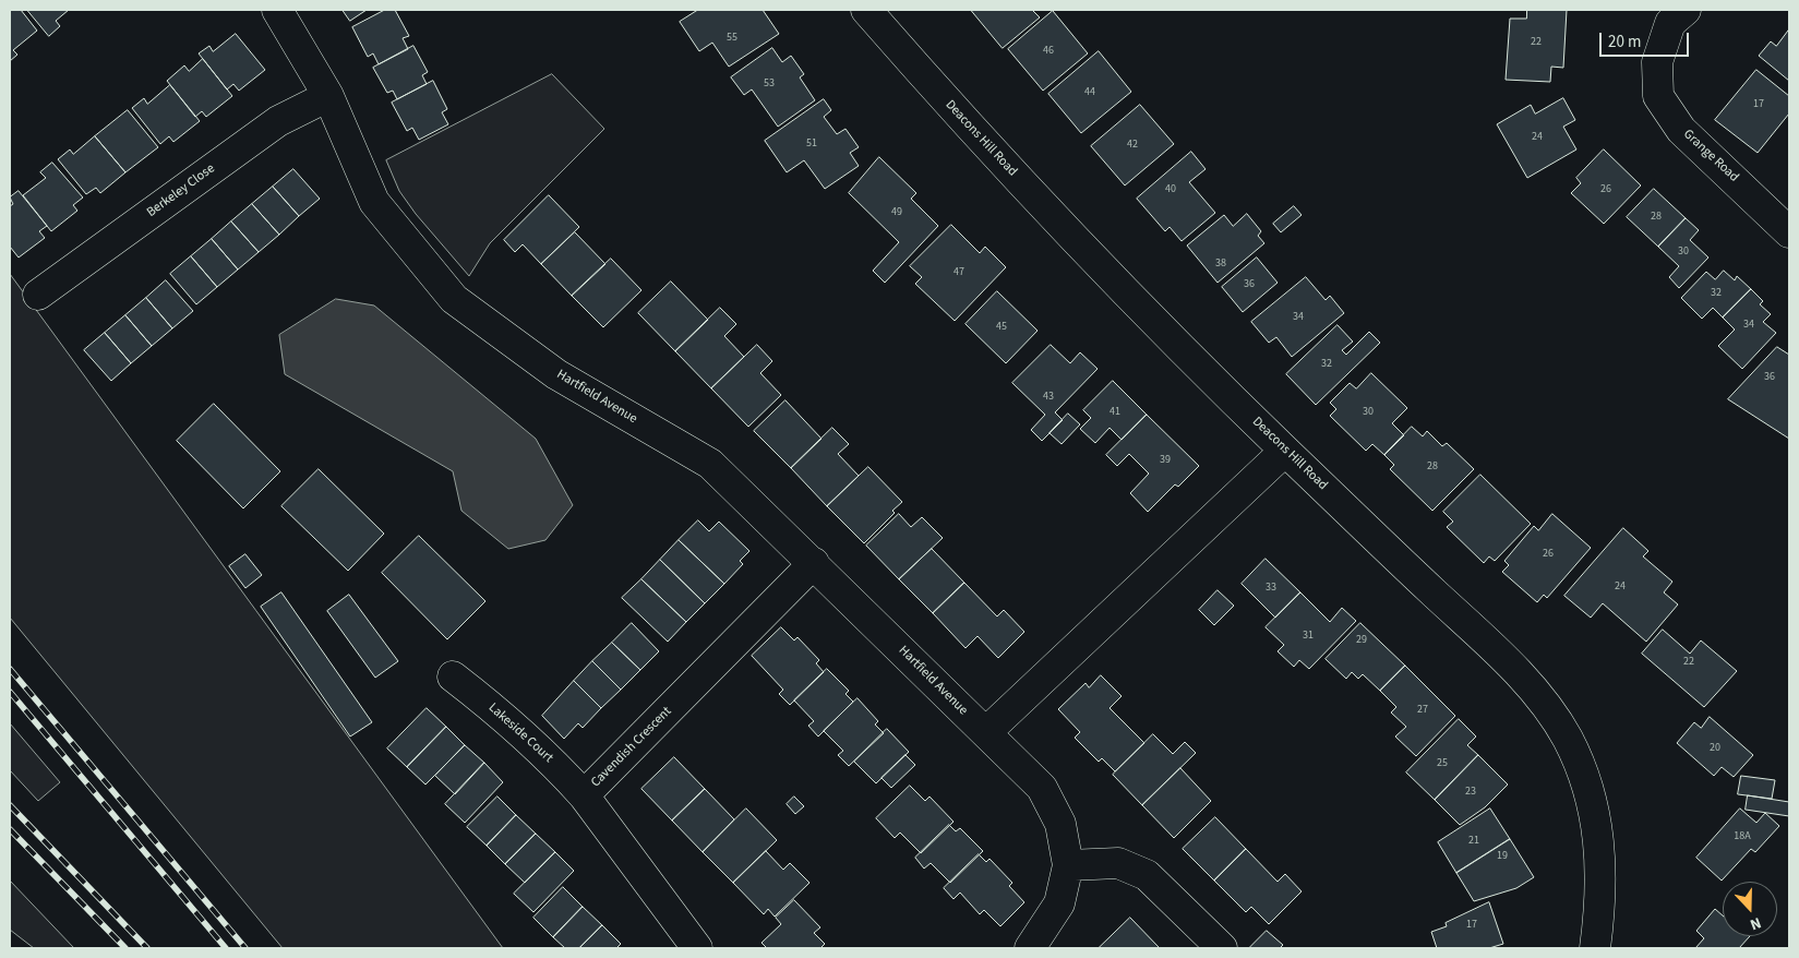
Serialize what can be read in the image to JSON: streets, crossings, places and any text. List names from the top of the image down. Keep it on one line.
{"streets":{"street":["Deacons Hill Road","Grange Road","Berkeley Close","Hartfield Avenue","Lakeside Court","Cavendish Crescent"]},"crossings":[["Berkeley Close","Hartfield Avenue"],["Hartfield Avenue","Cavendish Crescent"],["Lakeside Court","Cavendish Crescent"]],"house_numbers":["55","22","46","53","44","17","24","51","42","40","26","49","28","30","38","47","36","32","34","34","45","32","36","43","41","30","39","28","26","24","33","31","29","22","27","20","25","23","18A","21","19","17"],"scale_bar":"20 m","north":"bottom"}
